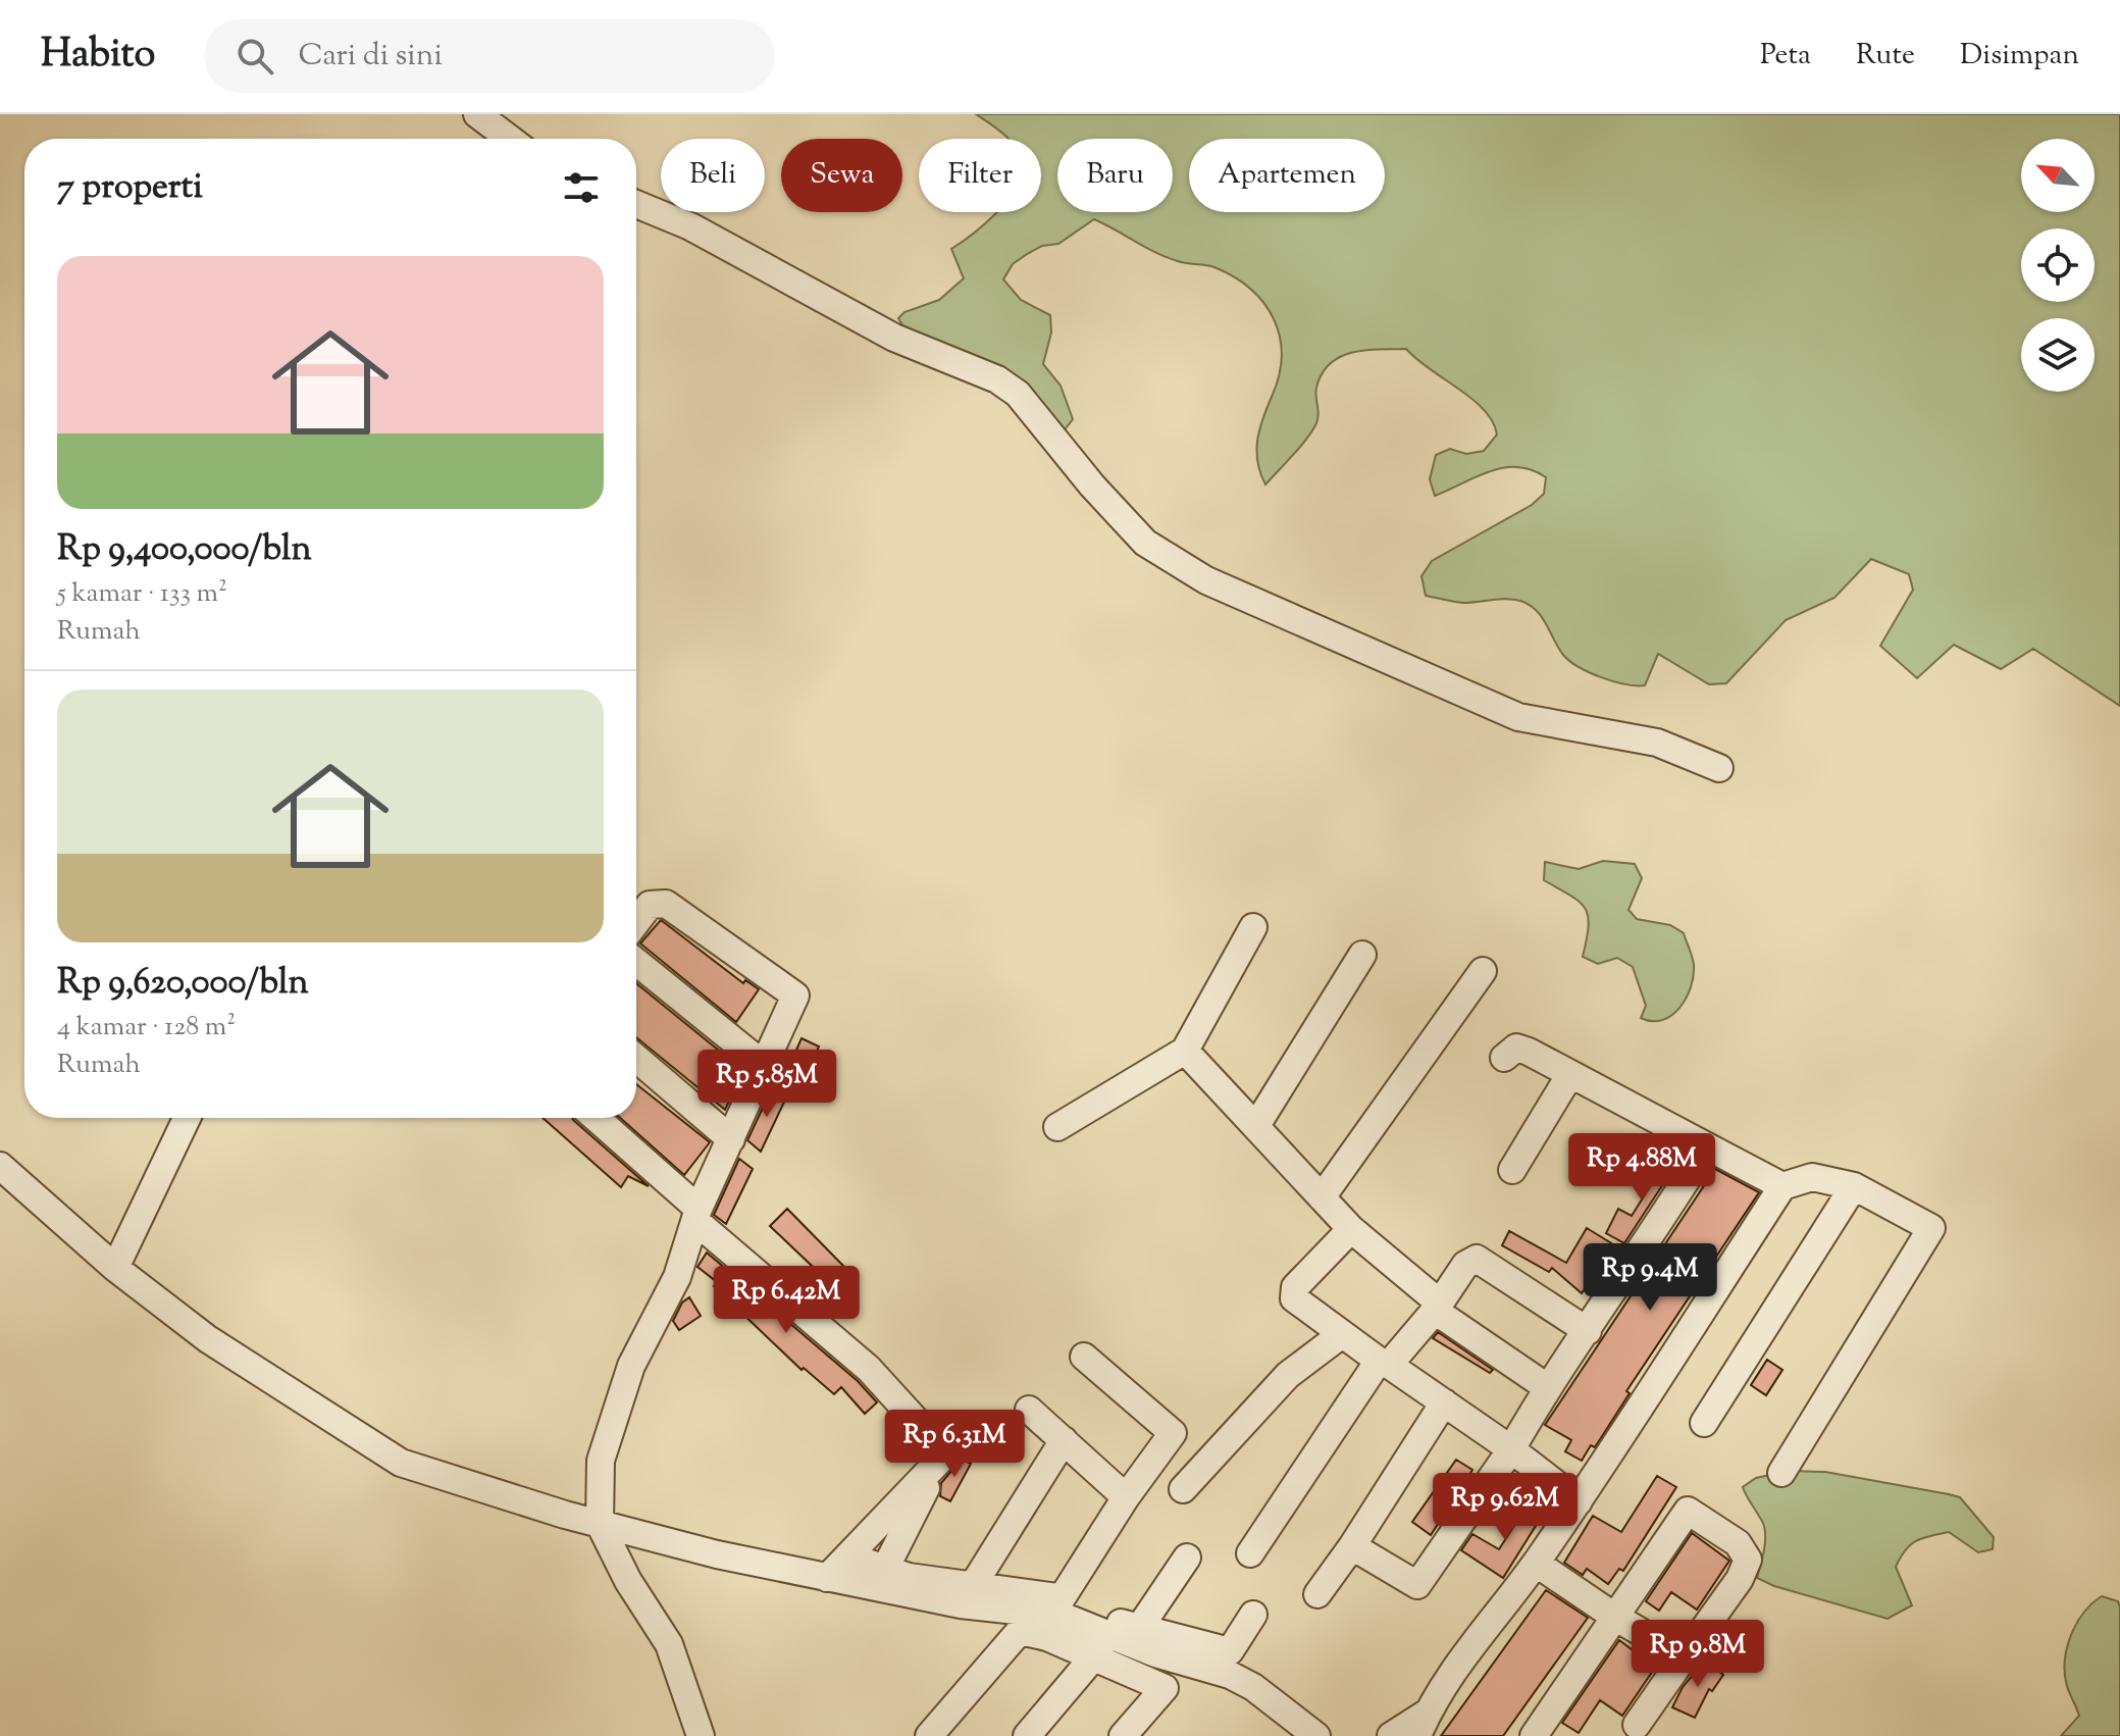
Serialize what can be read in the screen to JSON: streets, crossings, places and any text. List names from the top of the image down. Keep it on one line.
{"north":"top left","page":{"header":"Habito","search":"Cari di sini","nav":["Peta","Rute","Disimpan"],"chip":["Beli","Sewa","Filter","Baru","Apartemen"],"heading":"7 properti","list":[{"name":"Rp 9,400,000/bln","note":"5 kamar · 133 m² · Rumah"},{"name":"Rp 9,620,000/bln","note":"4 kamar · 128 m² · Rumah"}],"price":["Rp 5.85M","Rp 4.88M","Rp 9.4M","Rp 6.42M","Rp 6.31M","Rp 9.62M","Rp 9.8M"]}}
